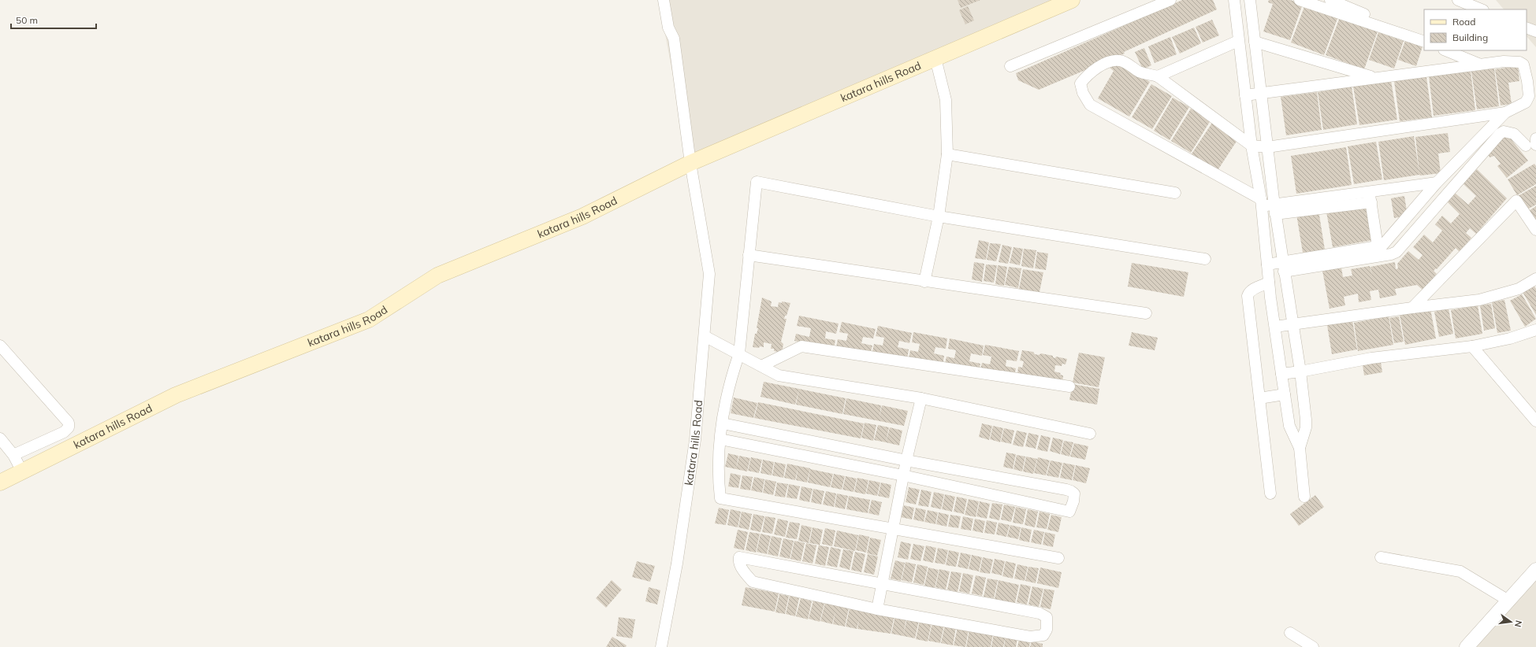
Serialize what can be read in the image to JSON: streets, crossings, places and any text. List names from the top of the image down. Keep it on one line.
{"streets":{"main road":["katara hills Road"]},"legend":["Road","Building"],"scale_bar":"50 m","north":"right"}
